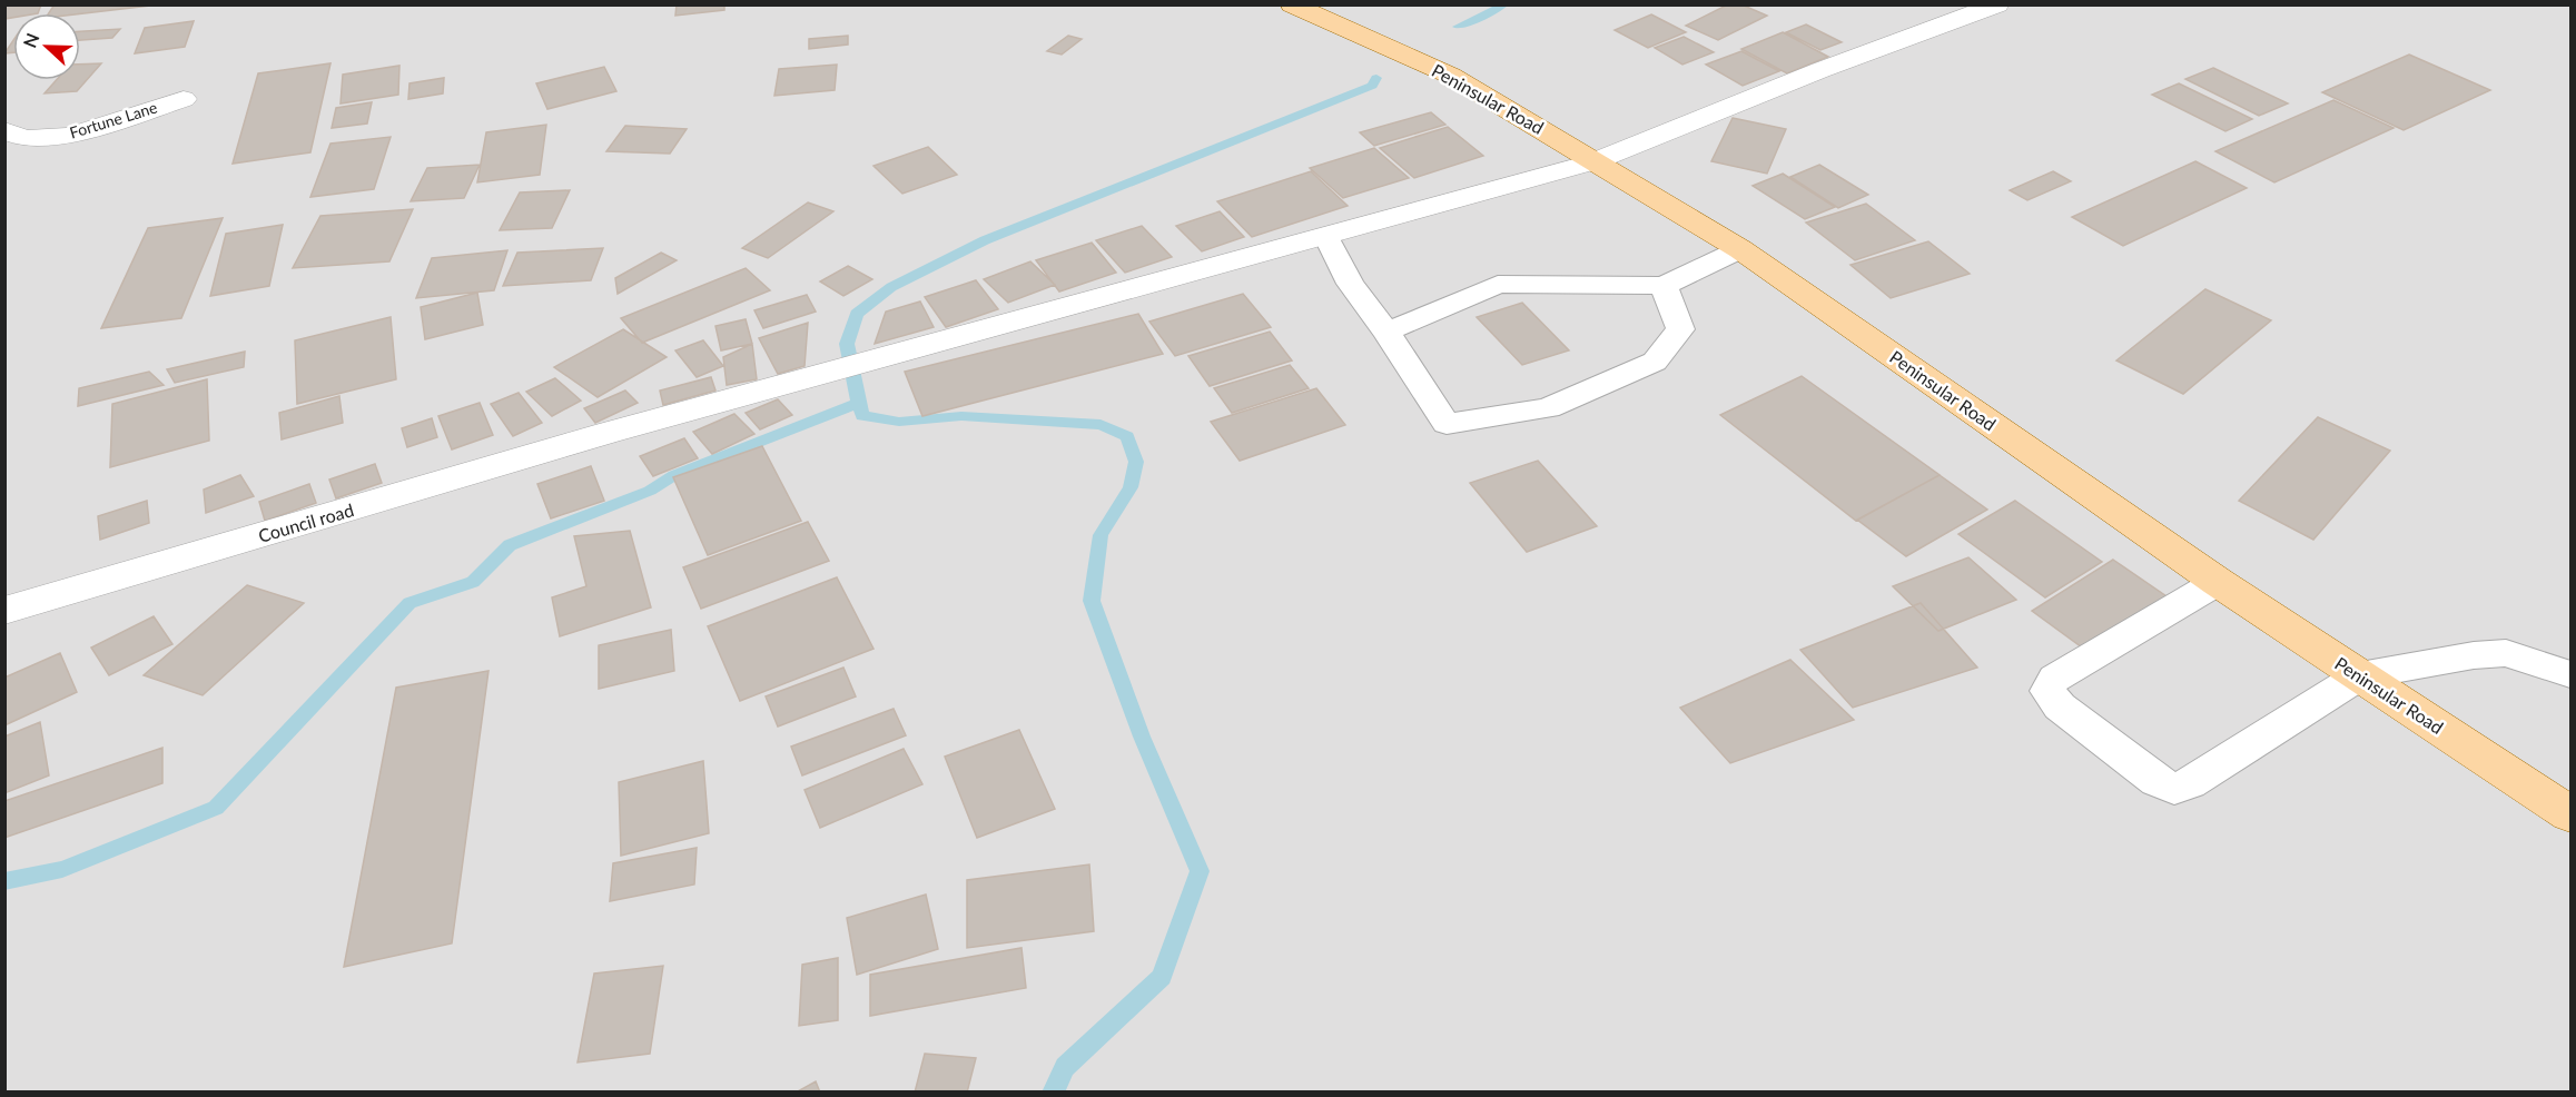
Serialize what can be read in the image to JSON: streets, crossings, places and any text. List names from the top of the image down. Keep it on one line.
{"streets":{"main road":["Peninsular Road"],"street":["Fortune Lane","Council road"]},"crossings":[["Peninsular Road","Council road"]],"north":"left"}
